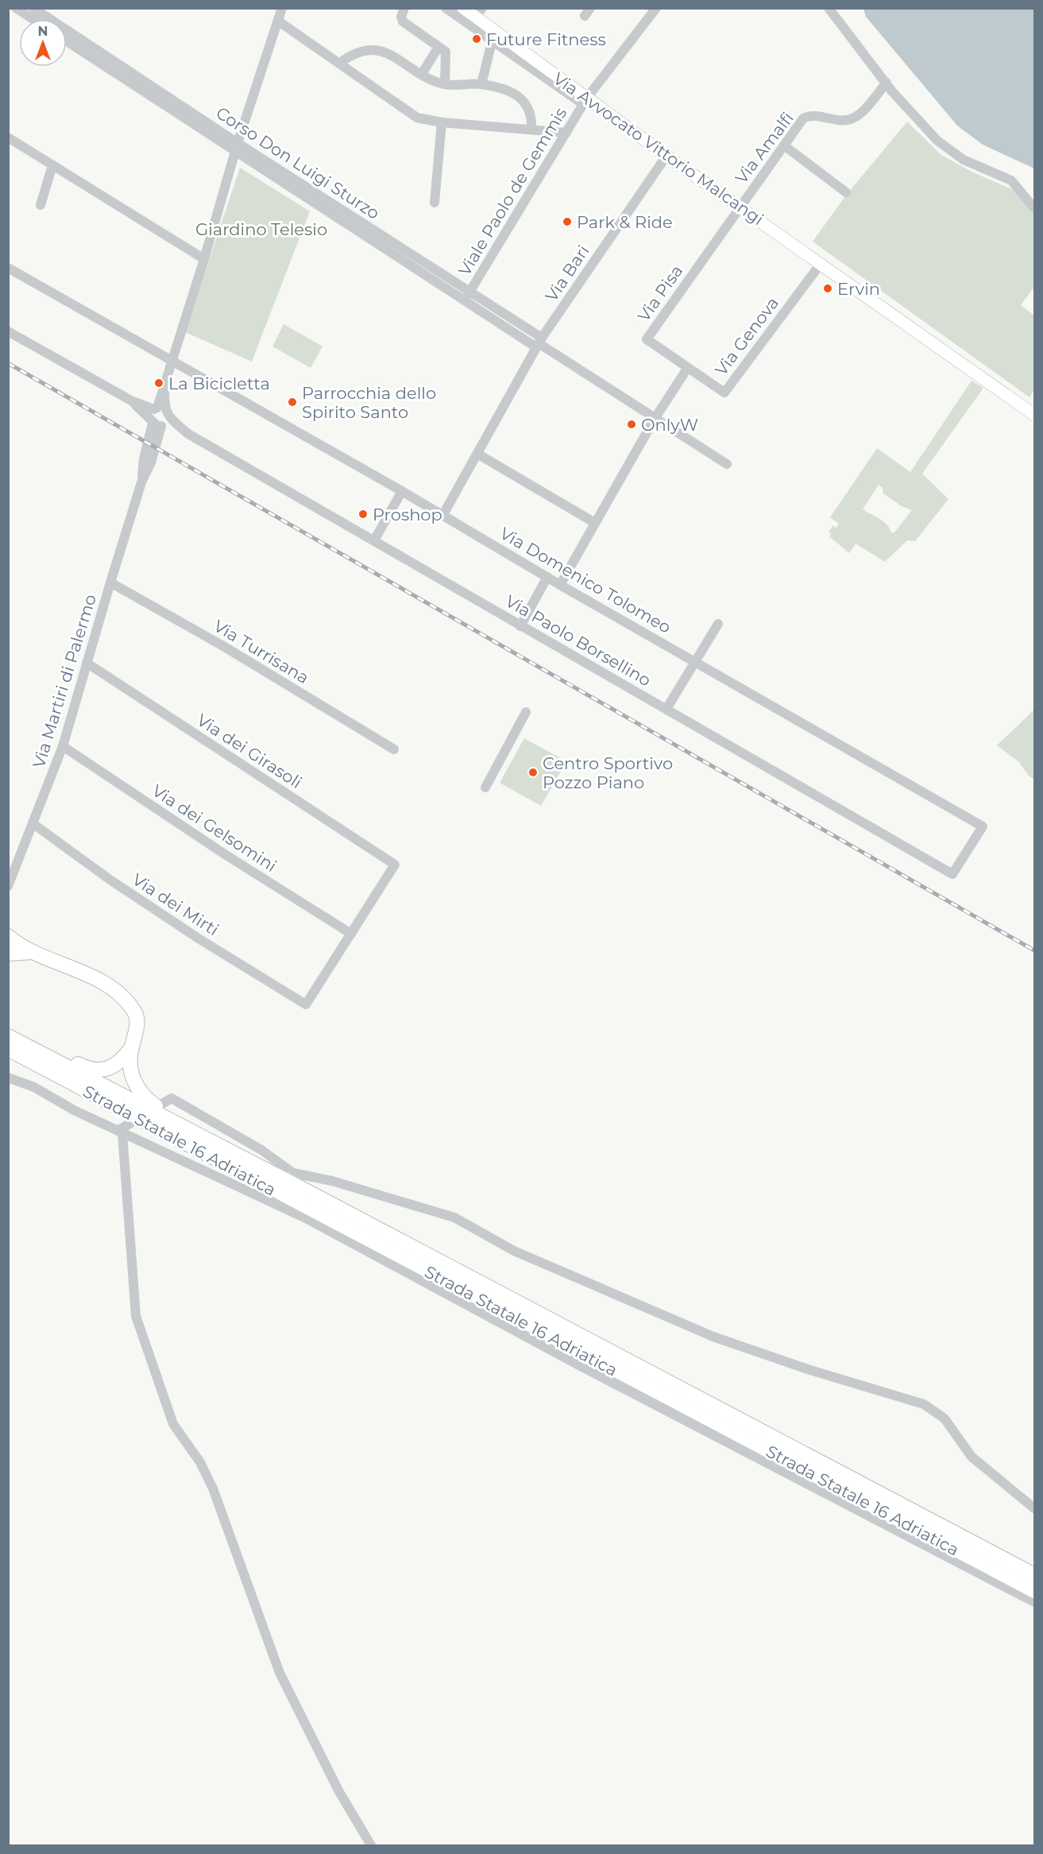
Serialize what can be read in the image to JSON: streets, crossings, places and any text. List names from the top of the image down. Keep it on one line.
{"streets":{"highway":["Strada Statale 16 Adriatica"],"main road":["Via Avvocato Vittorio Malcangi"],"street":["Via Amalfi","Corso Don Luigi Sturzo","Viale Paolo de Gemmis","Via Bari","Via Pisa","Via Genova","Via Domenico Tolomeo","Via Paolo Borsellino","Via Turrisana","Via Martiri di Palermo","Via dei Girasoli","Via dei Gelsomini","Via dei Mirti"]},"crossings":[["Via Amalfi","Via Avvocato Vittorio Malcangi"],["Via Amalfi","Via Pisa"],["Via Avvocato Vittorio Malcangi","Viale Paolo de Gemmis"],["Via Avvocato Vittorio Malcangi","Via Bari"],["Via Avvocato Vittorio Malcangi","Via Pisa"],["Via Avvocato Vittorio Malcangi","Via Genova"],["Corso Don Luigi Sturzo","Viale Paolo de Gemmis"],["Corso Don Luigi Sturzo","Via Bari"],["Corso Don Luigi Sturzo","Via Martiri di Palermo"],["Via Bari","Via Domenico Tolomeo"],["Via Pisa","Via Genova"],["Via Domenico Tolomeo","Via Paolo Borsellino"],["Via Domenico Tolomeo","Via Martiri di Palermo"],["Via Paolo Borsellino","Via Martiri di Palermo"],["Via Turrisana","Via Martiri di Palermo"],["Via Martiri di Palermo","Via dei Girasoli"],["Via Martiri di Palermo","Via dei Gelsomini"],["Via Martiri di Palermo","Via dei Mirti"],["Via dei Girasoli","Via dei Gelsomini"],["Via dei Girasoli","Via dei Mirti"],["Via dei Gelsomini","Via dei Mirti"]],"parks":["Giardino Telesio"],"places":["Future Fitness","Park & Ride","Ervin","La Bicicletta","Parrocchia dello Spirito Santo","OnlyW","Proshop","Centro Sportivo Pozzo Piano"],"north":"top"}
